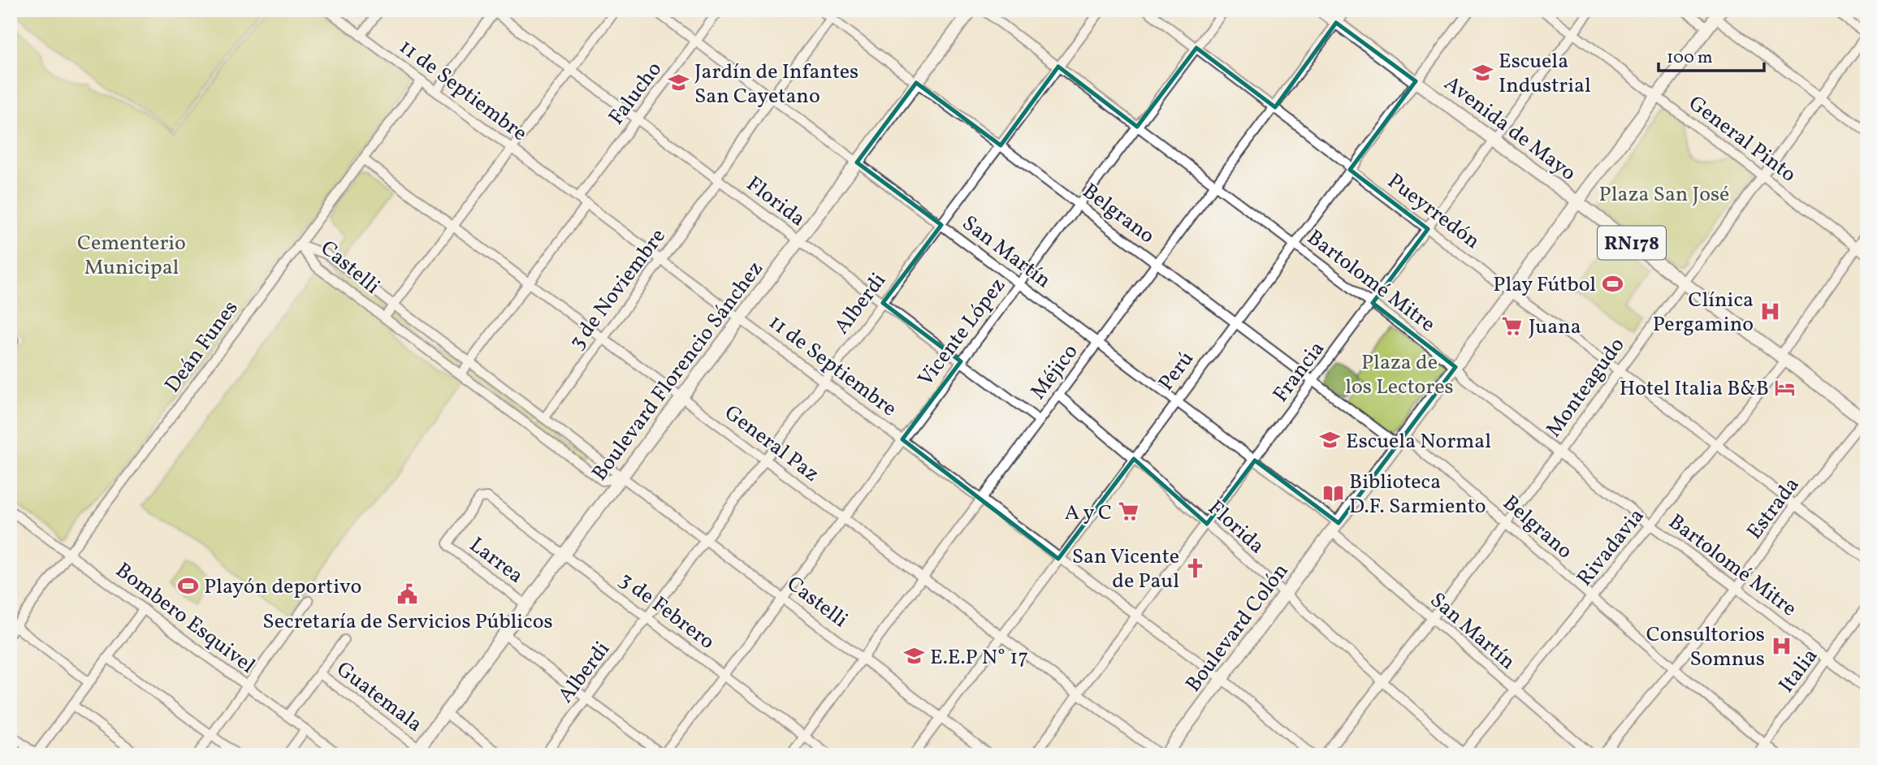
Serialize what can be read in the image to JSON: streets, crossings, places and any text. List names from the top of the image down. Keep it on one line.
{"streets":{"main road":["Avenida de Mayo","RN178","Boulevard Florencio Sánchez","Boulevard Colón"],"street":["11 de Septiembre","Falucho","General Pinto","Florida","Pueyrredón","Belgrano","San Martín","Castelli","Bartolomé Mitre","3 de Noviembre","Alberdi","Vicente López","Deán Funes","Perú","Méjico","Francia","Monteagudo","General Paz","Estrada","Rivadavia","Larrea","3 de Febrero","Bombero Esquivel","Italia","Guatemala"]},"crossings":[["11 de Septiembre","Falucho"],["11 de Septiembre","3 de Noviembre"],["11 de Septiembre","Alberdi"],["11 de Septiembre","Vicente López"],["11 de Septiembre","Deán Funes"],["11 de Septiembre","Boulevard Florencio Sánchez"],["11 de Septiembre","Perú"],["11 de Septiembre","Méjico"],["11 de Septiembre","Francia"],["11 de Septiembre","Boulevard Colón"],["Falucho","Florida"],["Falucho","San Martín"],["Avenida de Mayo","Perú"],["Avenida de Mayo","Méjico"],["Avenida de Mayo","Francia"],["Avenida de Mayo","Monteagudo"],["Avenida de Mayo","Estrada"],["Avenida de Mayo","Rivadavia"],["General Pinto","Francia"],["General Pinto","Monteagudo"],["General Pinto","Rivadavia"],["Florida","3 de Noviembre"],["Florida","Alberdi"],["Florida","Vicente López"],["Florida","Boulevard Florencio Sánchez"],["Florida","Perú"],["Florida","Méjico"],["Florida","Francia"],["Florida","Monteagudo"],["Florida","Rivadavia"],["Florida","Boulevard Colón"],["Pueyrredón","Vicente López"],["Pueyrredón","Perú"],["Pueyrredón","Méjico"],["Pueyrredón","Francia"],["Pueyrredón","Monteagudo"],["Pueyrredón","Estrada"],["Pueyrredón","Rivadavia"],["Belgrano","3 de Noviembre"],["Belgrano","Alberdi"],["Belgrano","Vicente López"],["Belgrano","Boulevard Florencio Sánchez"],["Belgrano","Perú"],["Belgrano","Méjico"],["Belgrano","Francia"],["Belgrano","Monteagudo"],["Belgrano","Estrada"],["Belgrano","Rivadavia"],["Belgrano","Boulevard Colón"],["Belgrano","Italia"],["San Martín","3 de Noviembre"],["San Martín","Alberdi"],["San Martín","Vicente López"],["San Martín","Boulevard Florencio Sánchez"],["San Martín","Perú"],["San Martín","Méjico"],["San Martín","Francia"],["San Martín","Monteagudo"],["San Martín","Rivadavia"],["San Martín","Boulevard Colón"],["Castelli","3 de Noviembre"],["Castelli","Alberdi"],["Castelli","Vicente López"],["Castelli","Deán Funes"],["Castelli","Boulevard Florencio Sánchez"],["Castelli","Perú"],["Castelli","Méjico"],["Bartolomé Mitre","Alberdi"],["Bartolomé Mitre","Vicente López"],["Bartolomé Mitre","Perú"],["Bartolomé Mitre","Méjico"],["Bartolomé Mitre","Francia"],["Bartolomé Mitre","Monteagudo"],["Bartolomé Mitre","Estrada"],["Bartolomé Mitre","Rivadavia"],["Bartolomé Mitre","Italia"],["3 de Noviembre","General Paz"],["Alberdi","General Paz"],["Alberdi","3 de Febrero"],["Vicente López","General Paz"],["Vicente López","3 de Febrero"],["Deán Funes","General Paz"],["Deán Funes","Bombero Esquivel"],["Boulevard Florencio Sánchez","General Paz"],["Boulevard Florencio Sánchez","Larrea"],["Boulevard Florencio Sánchez","3 de Febrero"],["Boulevard Florencio Sánchez","Guatemala"],["Perú","General Paz"],["Méjico","General Paz"],["Méjico","3 de Febrero"],["Francia","General Paz"],["Larrea","3 de Febrero"]],"parks":["Plaza San José","Cementerio Municipal","Plaza de los Lectores"],"places":{"school or university":["Escuela Industrial","Jardín de Infantes San Cayetano","Escuela Normal","E.E.P N° 17"],"sports":["Play Fútbol","Playón deportivo"],"hospital":["Clínica Pergamino","Consultorios Somnus"],"supermarket":["Juana","A y C"],"hotel":["Hotel Italia B&B"],"library":["Biblioteca D.F. Sarmiento"],"church":["San Vicente de Paul"],"public building":["Secretaría de Servicios Públicos"]},"scale_bar":"100 m"}
